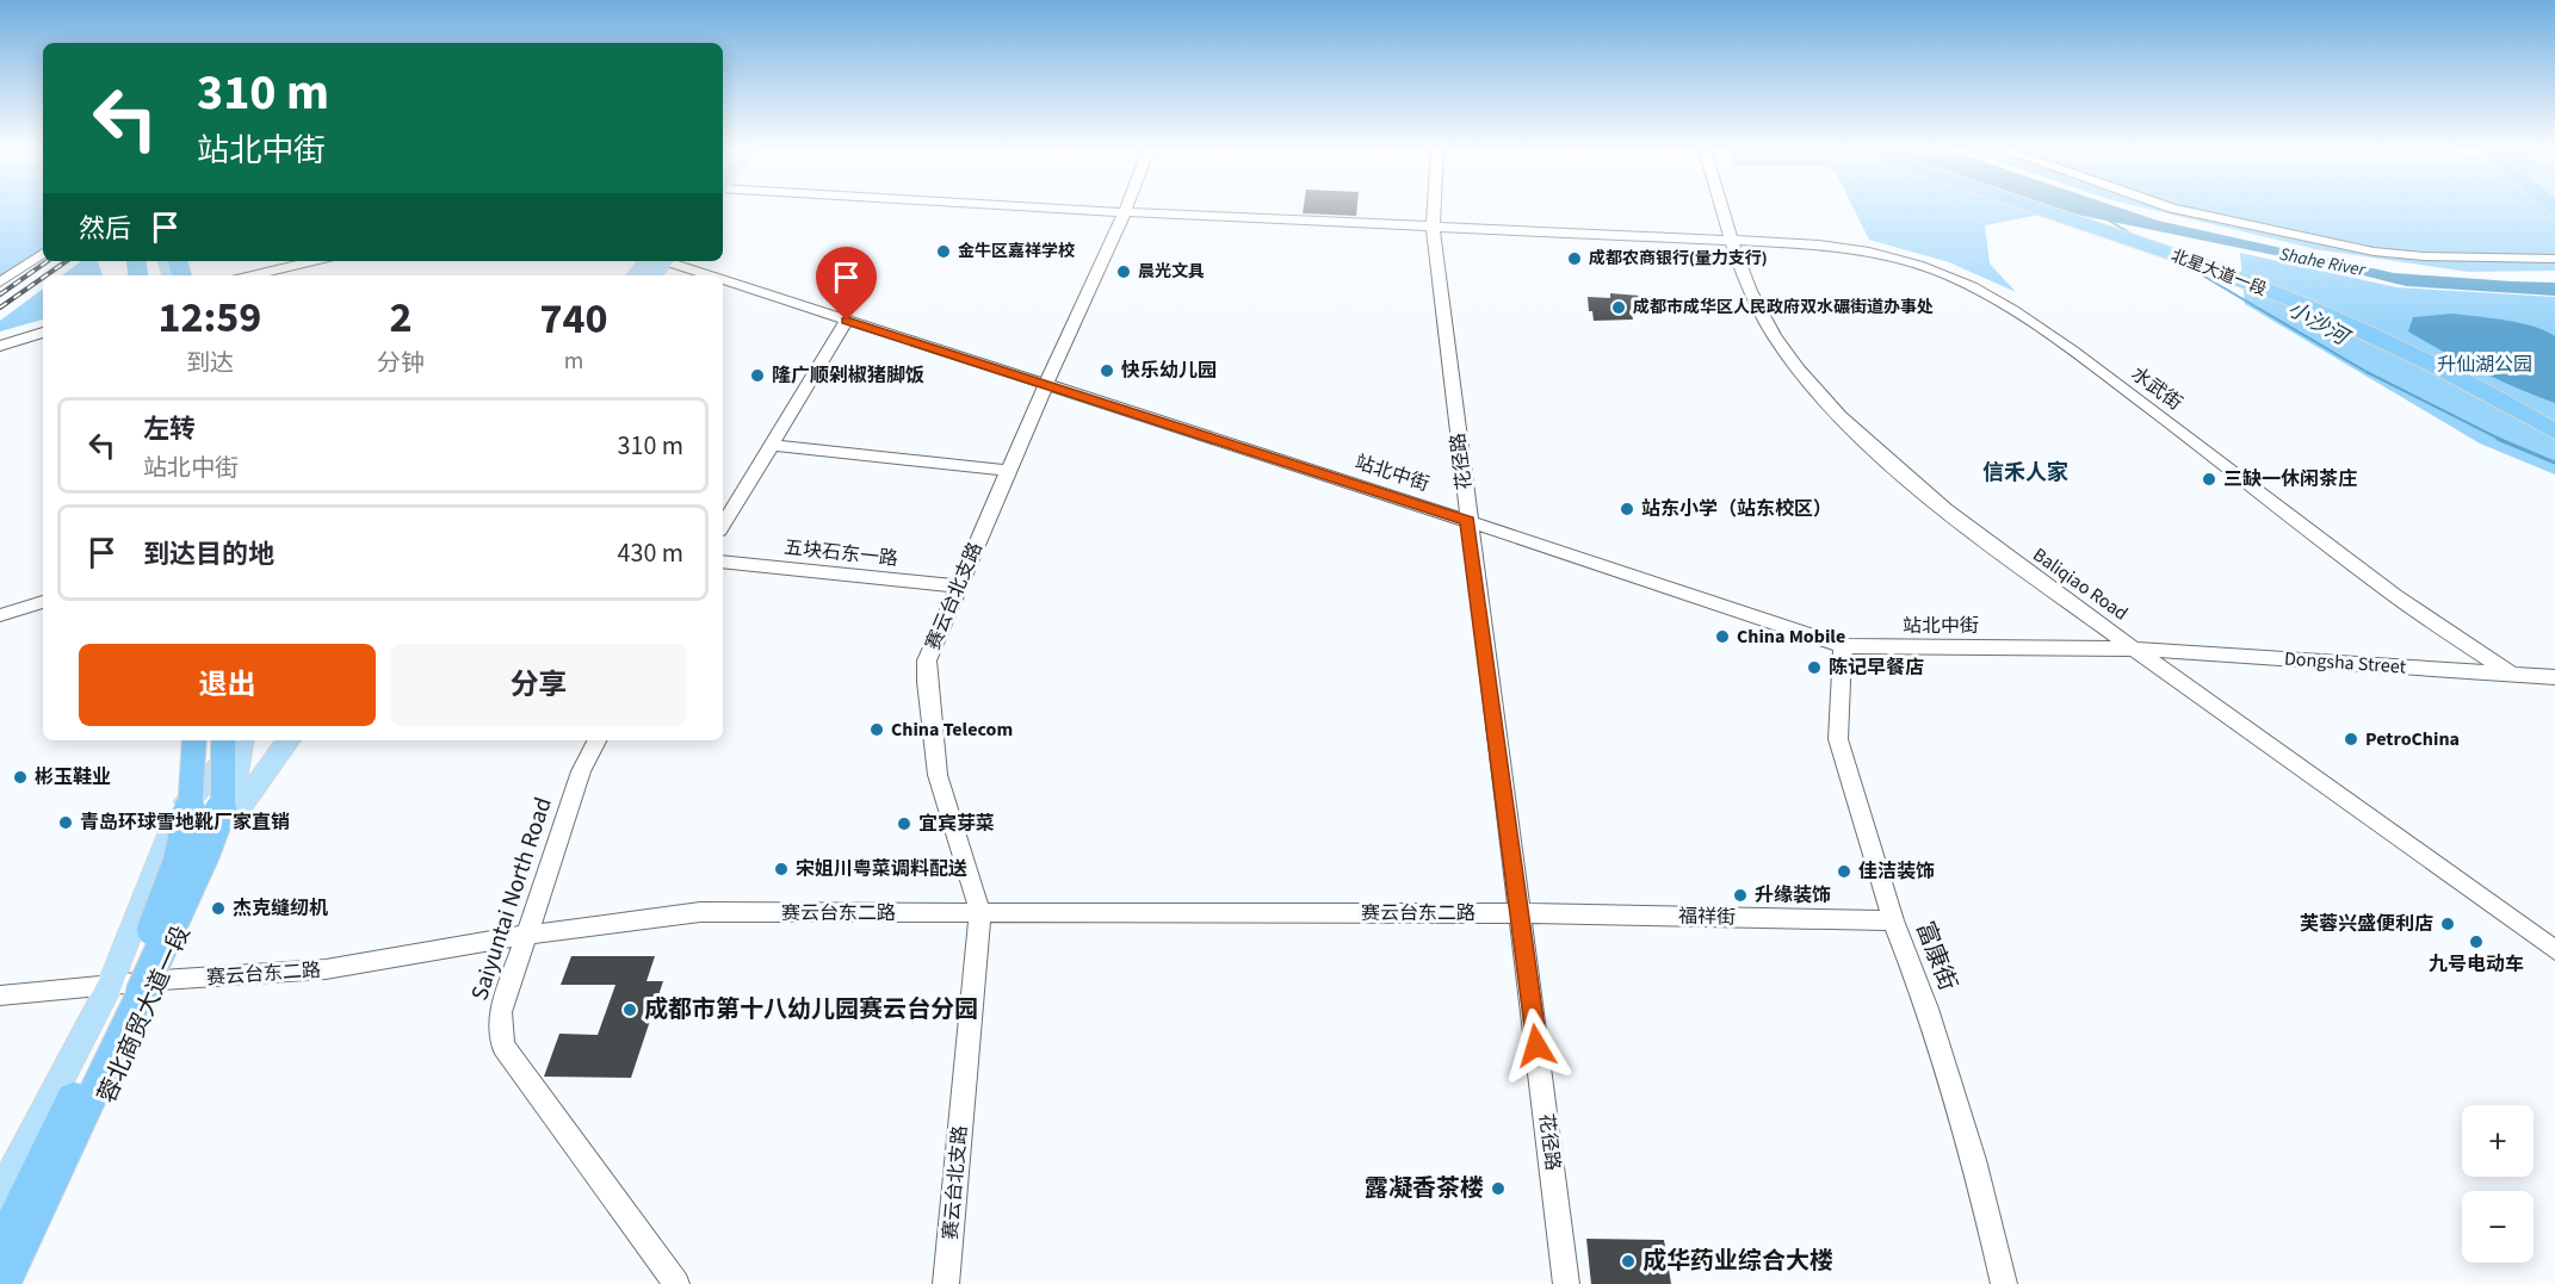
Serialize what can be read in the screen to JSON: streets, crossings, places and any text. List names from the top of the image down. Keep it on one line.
{"streets":{"highway":["北星大道一段"],"main road":["蓉北商贸大道一段"],"street":["水武街","花径路","站北中街","五块石东一路","Baliqiao Road","赛云台北支路","Dongsha Street","Saiyuntai North Road","赛云台东二路","福祥街","富康街"]},"crossings":[["水武街","花径路"],["水武街","Baliqiao Road"],["水武街","赛云台北支路"],["水武街","Dongsha Street"],["花径路","站北中街"],["花径路","赛云台东二路"],["花径路","福祥街"],["站北中街","Baliqiao Road"],["站北中街","赛云台北支路"],["站北中街","Dongsha Street"],["站北中街","富康街"],["五块石东一路","赛云台北支路"],["Baliqiao Road","Dongsha Street"],["赛云台北支路","赛云台东二路"],["Saiyuntai North Road","赛云台东二路"],["赛云台东二路","福祥街"],["赛云台东二路","蓉北商贸大道一段"],["福祥街","富康街"]],"districts":["信禾人家"],"water":["Shahe River","小沙河"],"parks":["升仙湖公园"],"places":["金牛区嘉祥学校","成都农商银行(量力支行)","晨光文具","成都市成华区人民政府双水碾街道办事处","快乐幼儿园","隆广顺剁椒猪脚饭","三缺一休闲茶庄","站东小学（站东校区）","China Mobile","陈记早餐店","China Telecom","PetroChina","彬玉鞋业","青岛环球雪地靴厂家直销","宜宾芽菜","宋姐川粤菜调料配送","佳洁装饰","升缘装饰","杰克缝纫机","芙蓉兴盛便利店","九号电动车","成都市第十八幼儿园赛云台分园","露凝香茶楼","成华药业综合大楼"],"page":{"turn":["310 m","站北中街"],"then":"然后","eta":["12:59","到达","2","分钟","740","m"],"list":[{"name":"左转","note":"站北中街","value":"310 m"},{"name":"到达目的地","value":"430 m"}],"buttons":["退出","分享"],"map_buttons":["+","−"]}}
